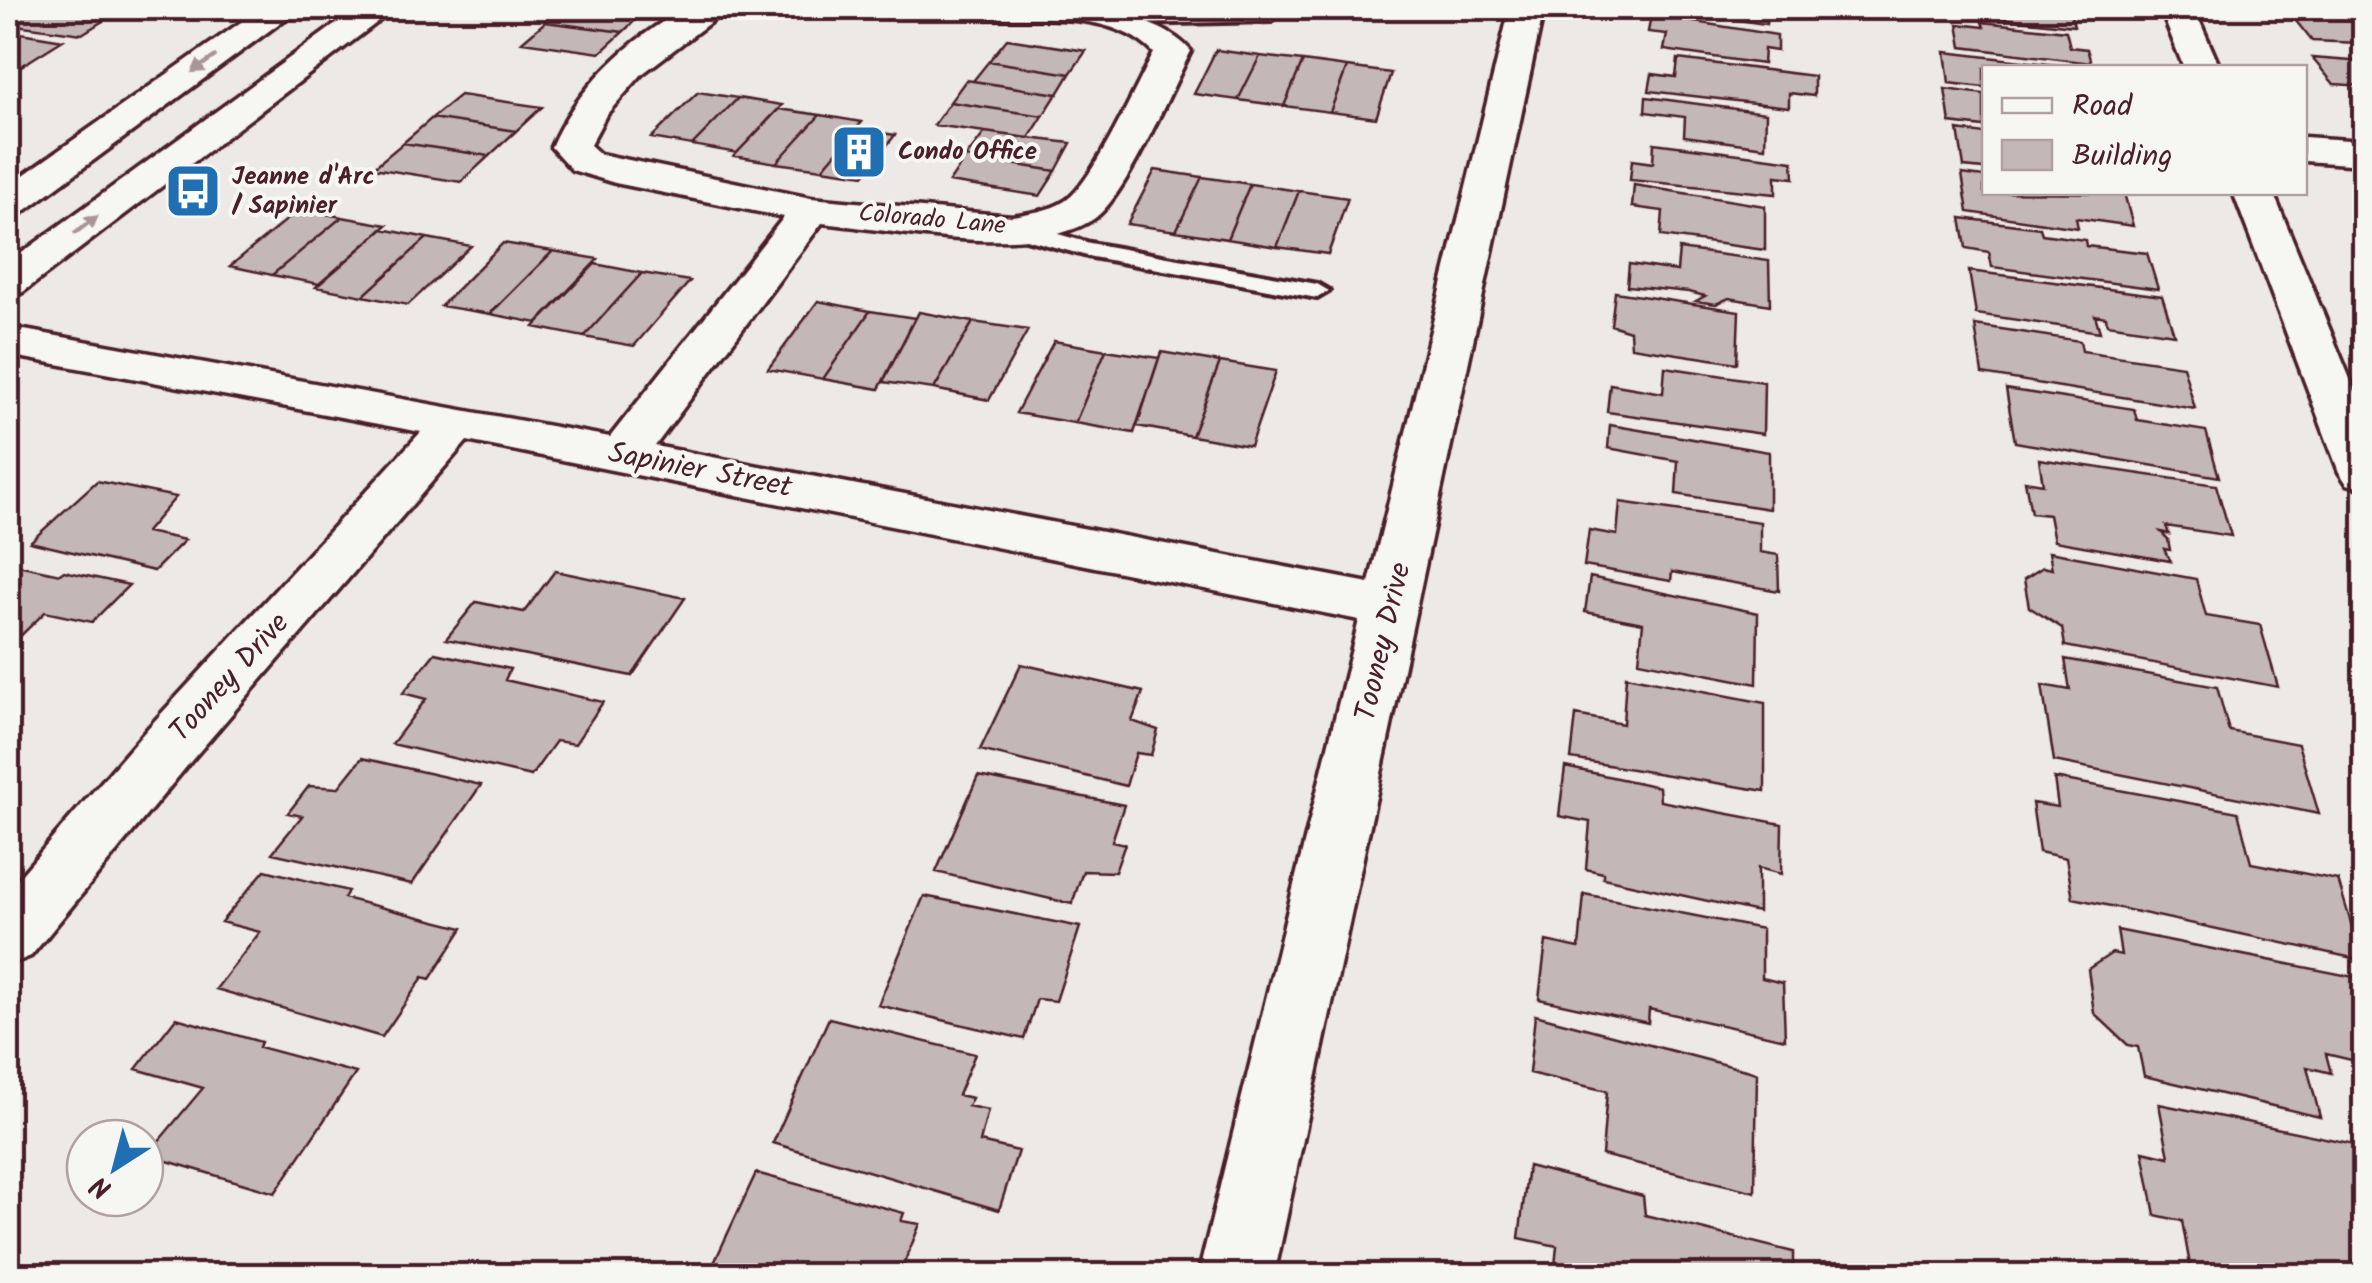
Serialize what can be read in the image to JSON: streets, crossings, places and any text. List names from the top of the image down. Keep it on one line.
{"streets":{"street":["Colorado Lane","Sapinier Street","Tooney Drive"]},"crossings":[["Sapinier Street","Tooney Drive"]],"places":{"building":["Condo Office"],"bus stop":["Jeanne d'Arc / Sapinier"]},"legend":["Road","Building"],"north":"bottom left"}
